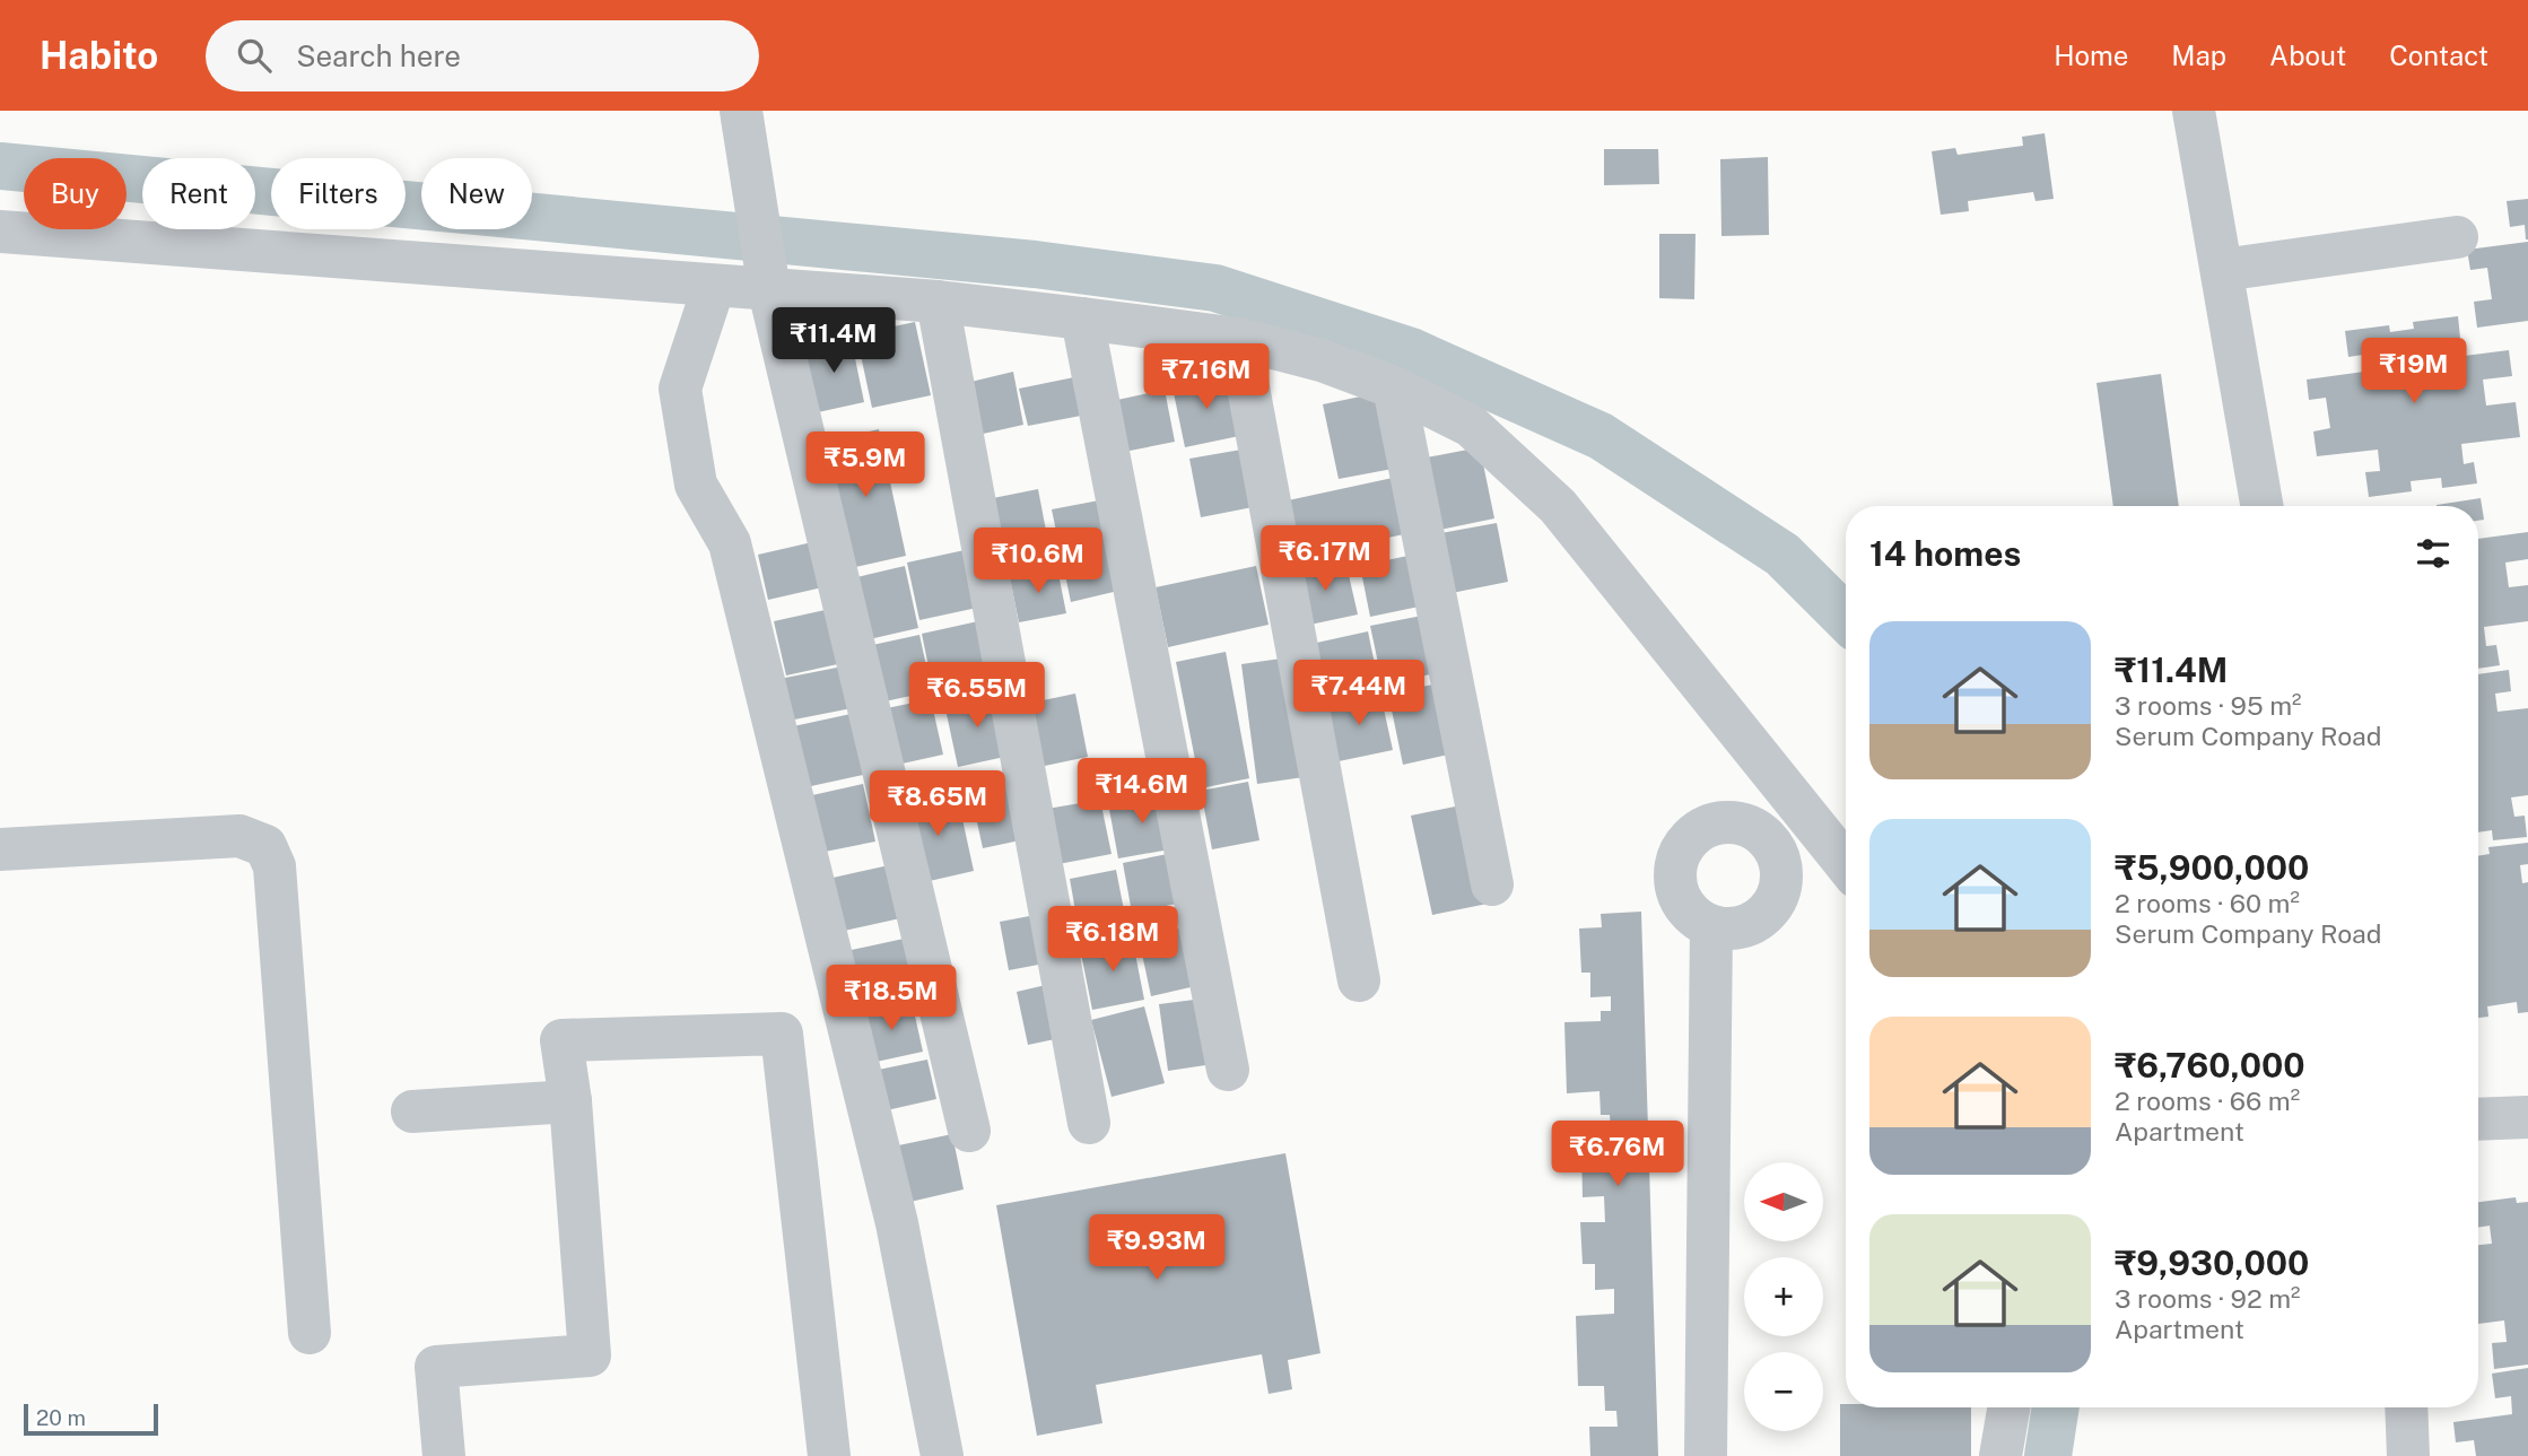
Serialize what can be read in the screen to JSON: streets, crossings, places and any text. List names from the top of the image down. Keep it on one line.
{"scale_bar":"20 m","north":"left","page":{"header":"Habito","search":"Search here","nav":["Home","Map","About","Contact"],"chip":["Buy","Rent","Filters","New"],"price":["₹11.4M","₹19M","₹7.16M","₹5.9M","₹6.17M","₹10.6M","₹7.44M","₹6.55M","₹14.6M","₹8.65M","₹6.18M","₹18.5M","₹6.76M","₹9.93M"],"heading":"14 homes","list":[{"name":"₹11.4M","note":"3 rooms · 95 m² · Serum Company Road"},{"name":"₹5,900,000","note":"2 rooms · 60 m² · Serum Company Road"},{"name":"₹6,760,000","note":"2 rooms · 66 m² · Apartment"},{"name":"₹9,930,000","note":"3 rooms · 92 m² · Apartment"}],"map_buttons":["+","−"],"scale":"20 m"}}
